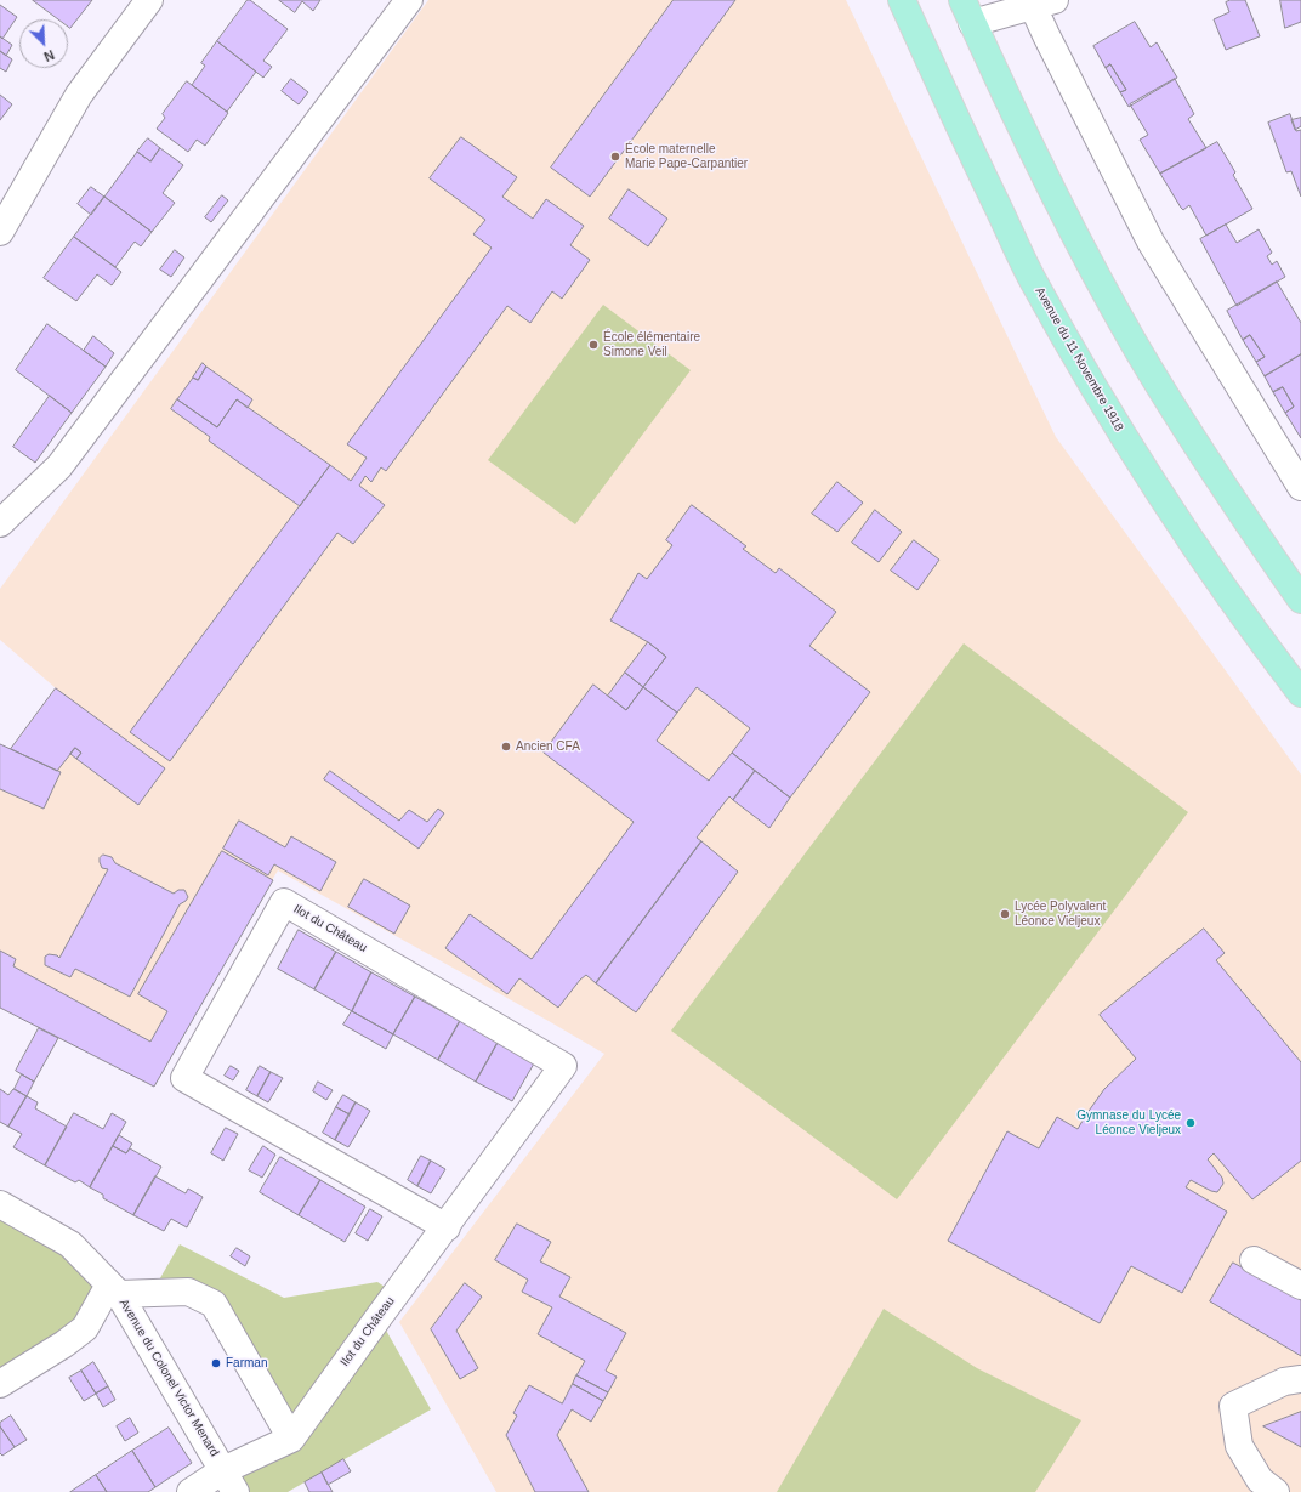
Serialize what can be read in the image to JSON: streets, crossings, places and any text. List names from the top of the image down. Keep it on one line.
{"streets":{"main road":["Avenue du 11 Novembre 1918"],"street":["Ilot du Château","Avenue du Colonel Victor Menard"]},"places":["École maternelle Marie Pape-Carpantier","École élémentaire Simone Veil","Ancien CFA","Lycée Polyvalent Léonce Vieljeux","Gymnase du Lycée Léonce Vieljeux","Farman"],"north":"bottom right"}
